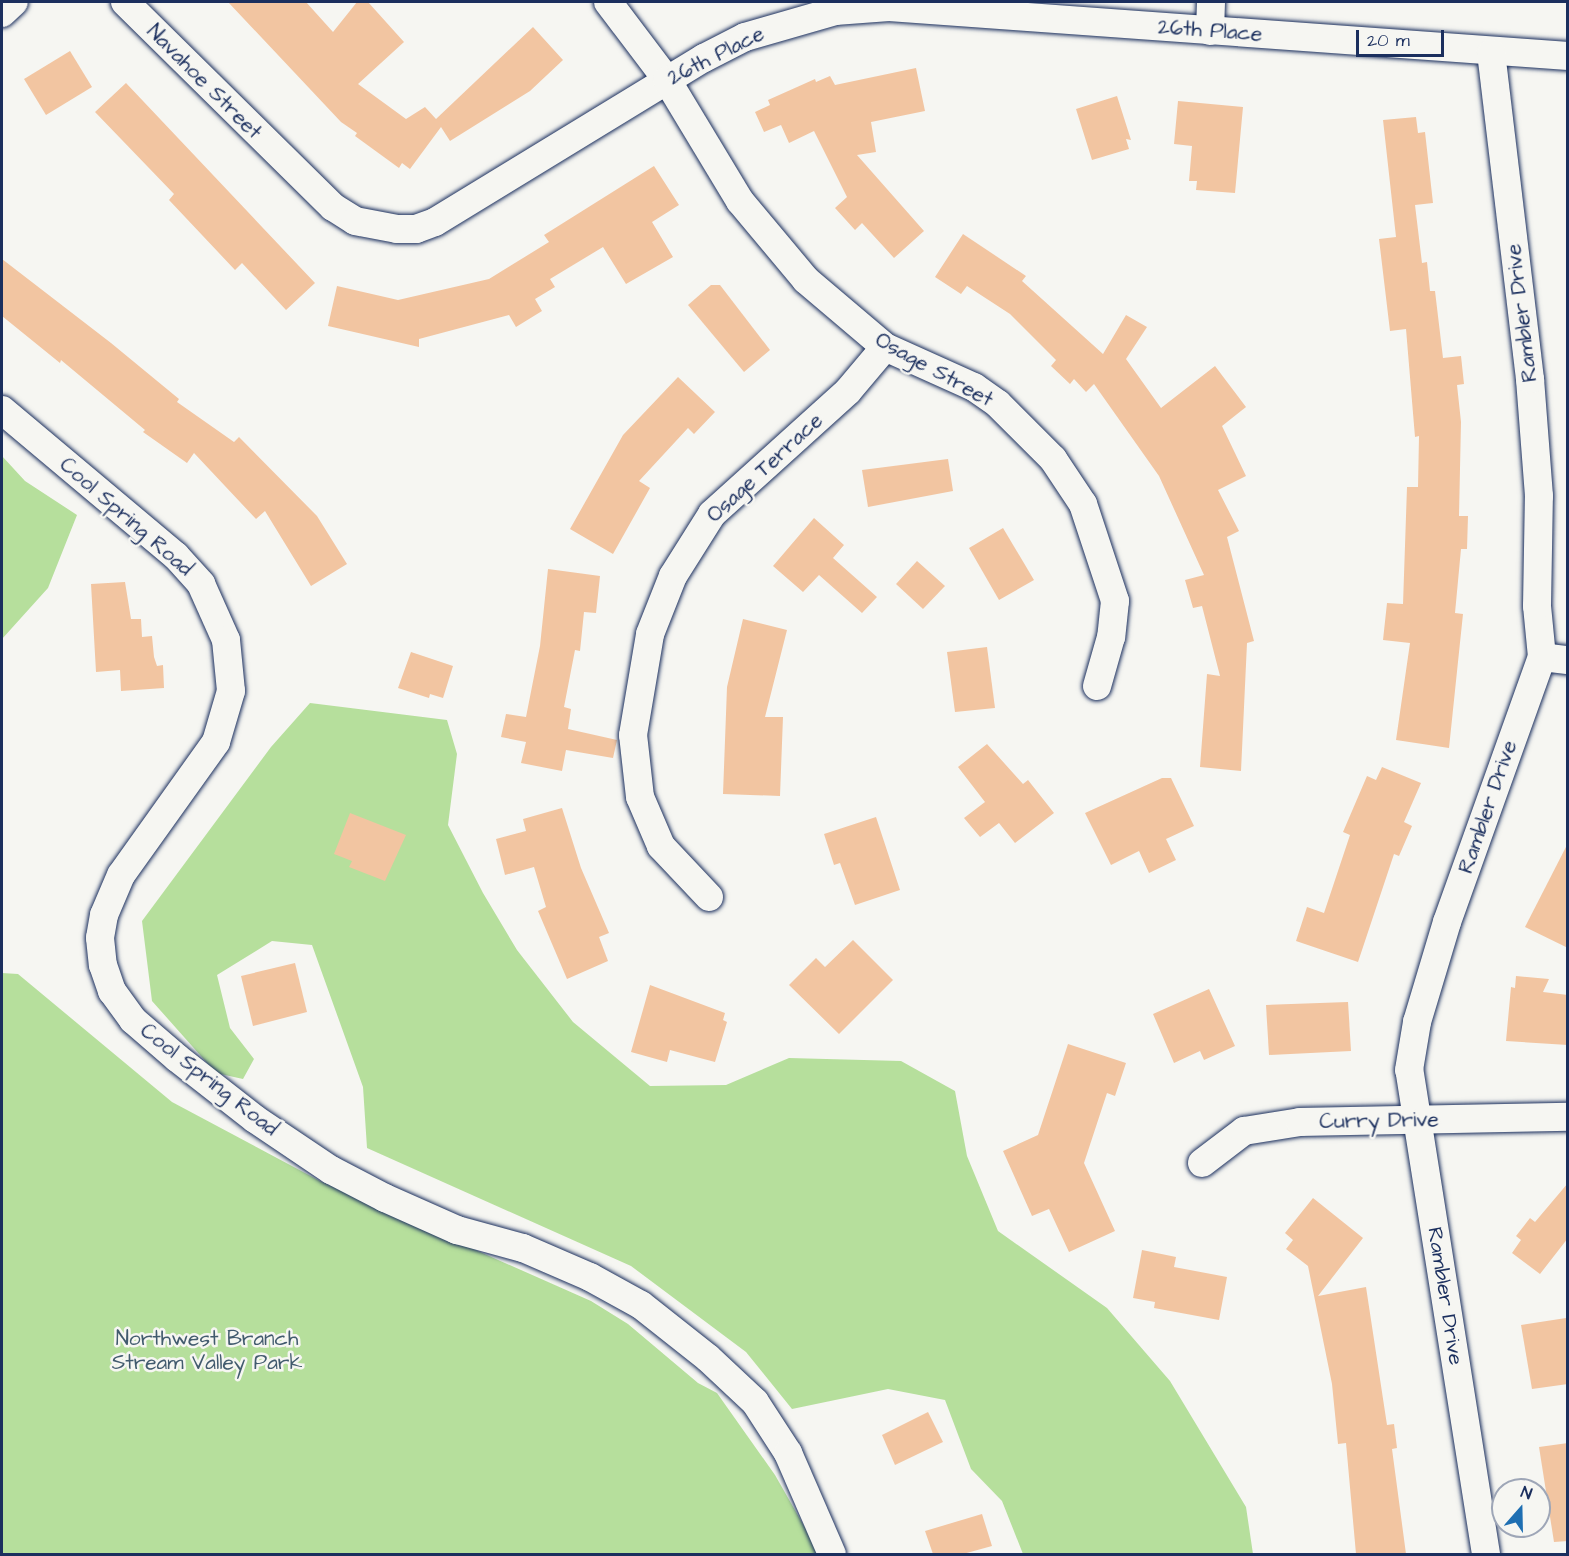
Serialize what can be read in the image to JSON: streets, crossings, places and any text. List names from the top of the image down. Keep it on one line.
{"streets":{"street":["26th Place","Navahoe Street","Rambler Drive","Osage Street","Osage Terrace","Cool Spring Road","Curry Drive"]},"crossings":[["26th Place","Navahoe Street"],["26th Place","Rambler Drive"],["26th Place","Osage Street"],["Rambler Drive","Curry Drive"],["Osage Street","Osage Terrace"]],"parks":["Northwest Branch Stream Valley Park"],"scale_bar":"20 m","north":"top"}
